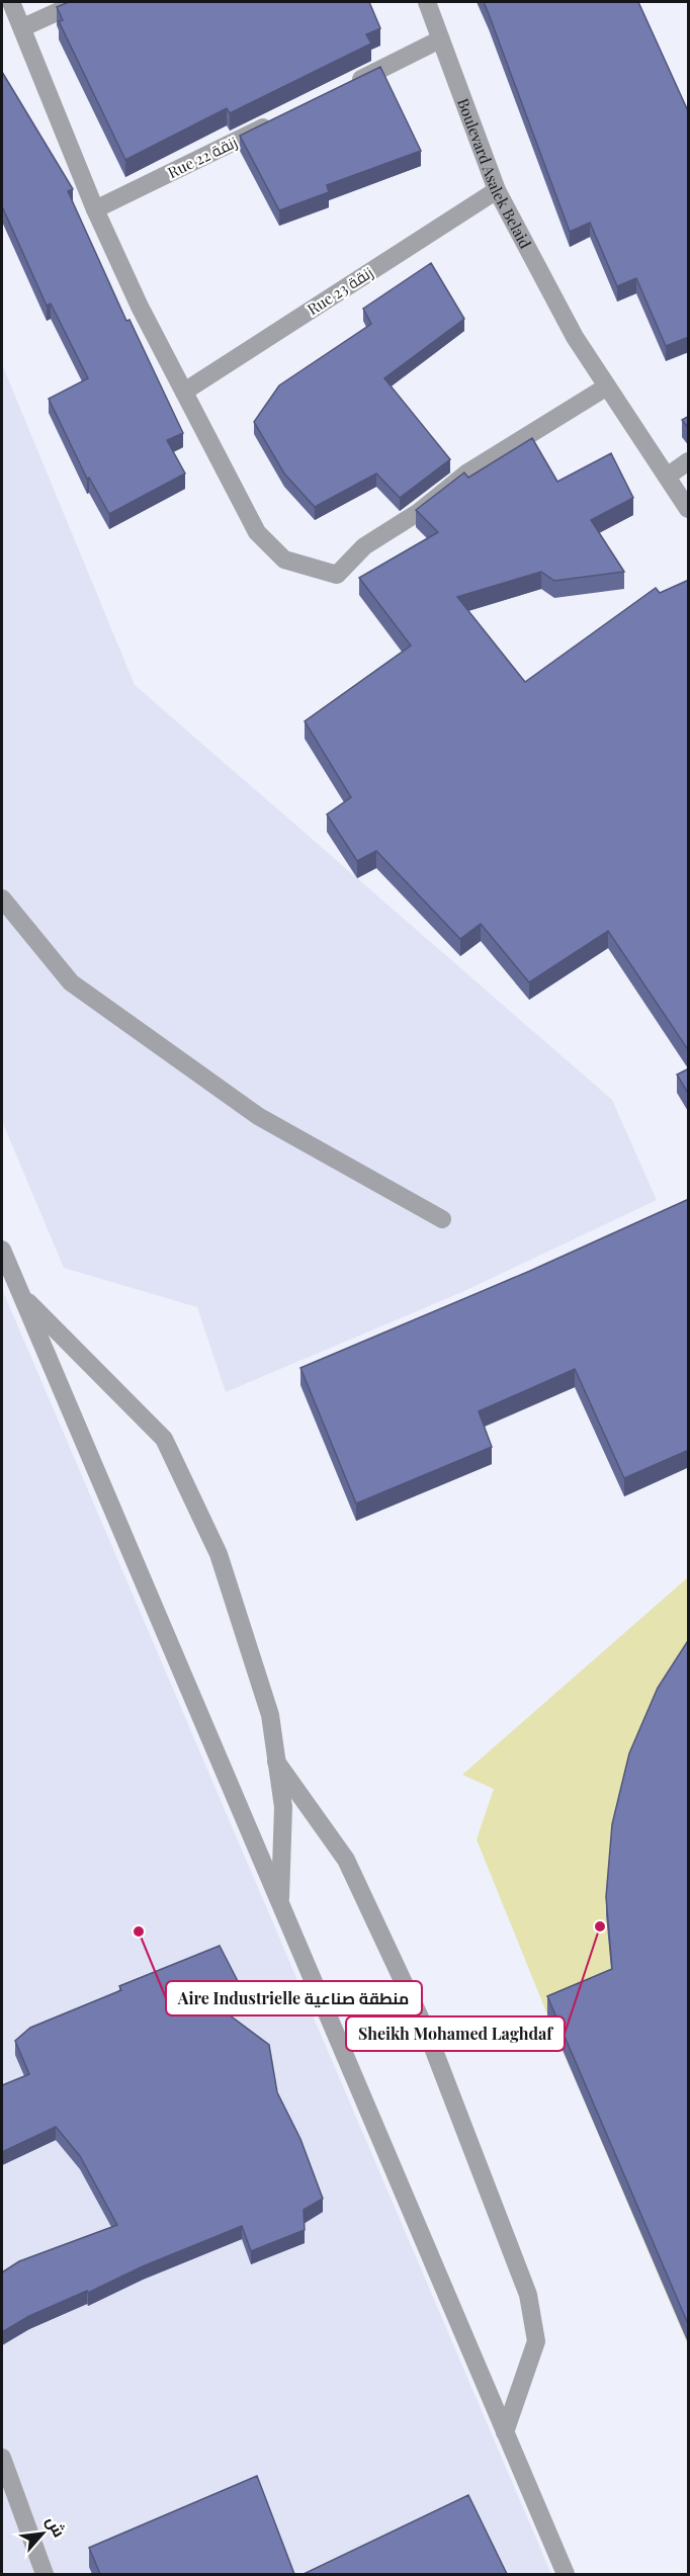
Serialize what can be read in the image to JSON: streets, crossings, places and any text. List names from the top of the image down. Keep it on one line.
{"streets":{"street":["Rue 22 زنقة","Boulevard Asalek Belaid","Rue 23 زنقة"]},"crossings":[["Boulevard Asalek Belaid","Rue 23 زنقة"]],"places":["Sheikh Mohamed Laghdaf","Aire Industrielle منطقة صناعية"],"north":"top right"}
